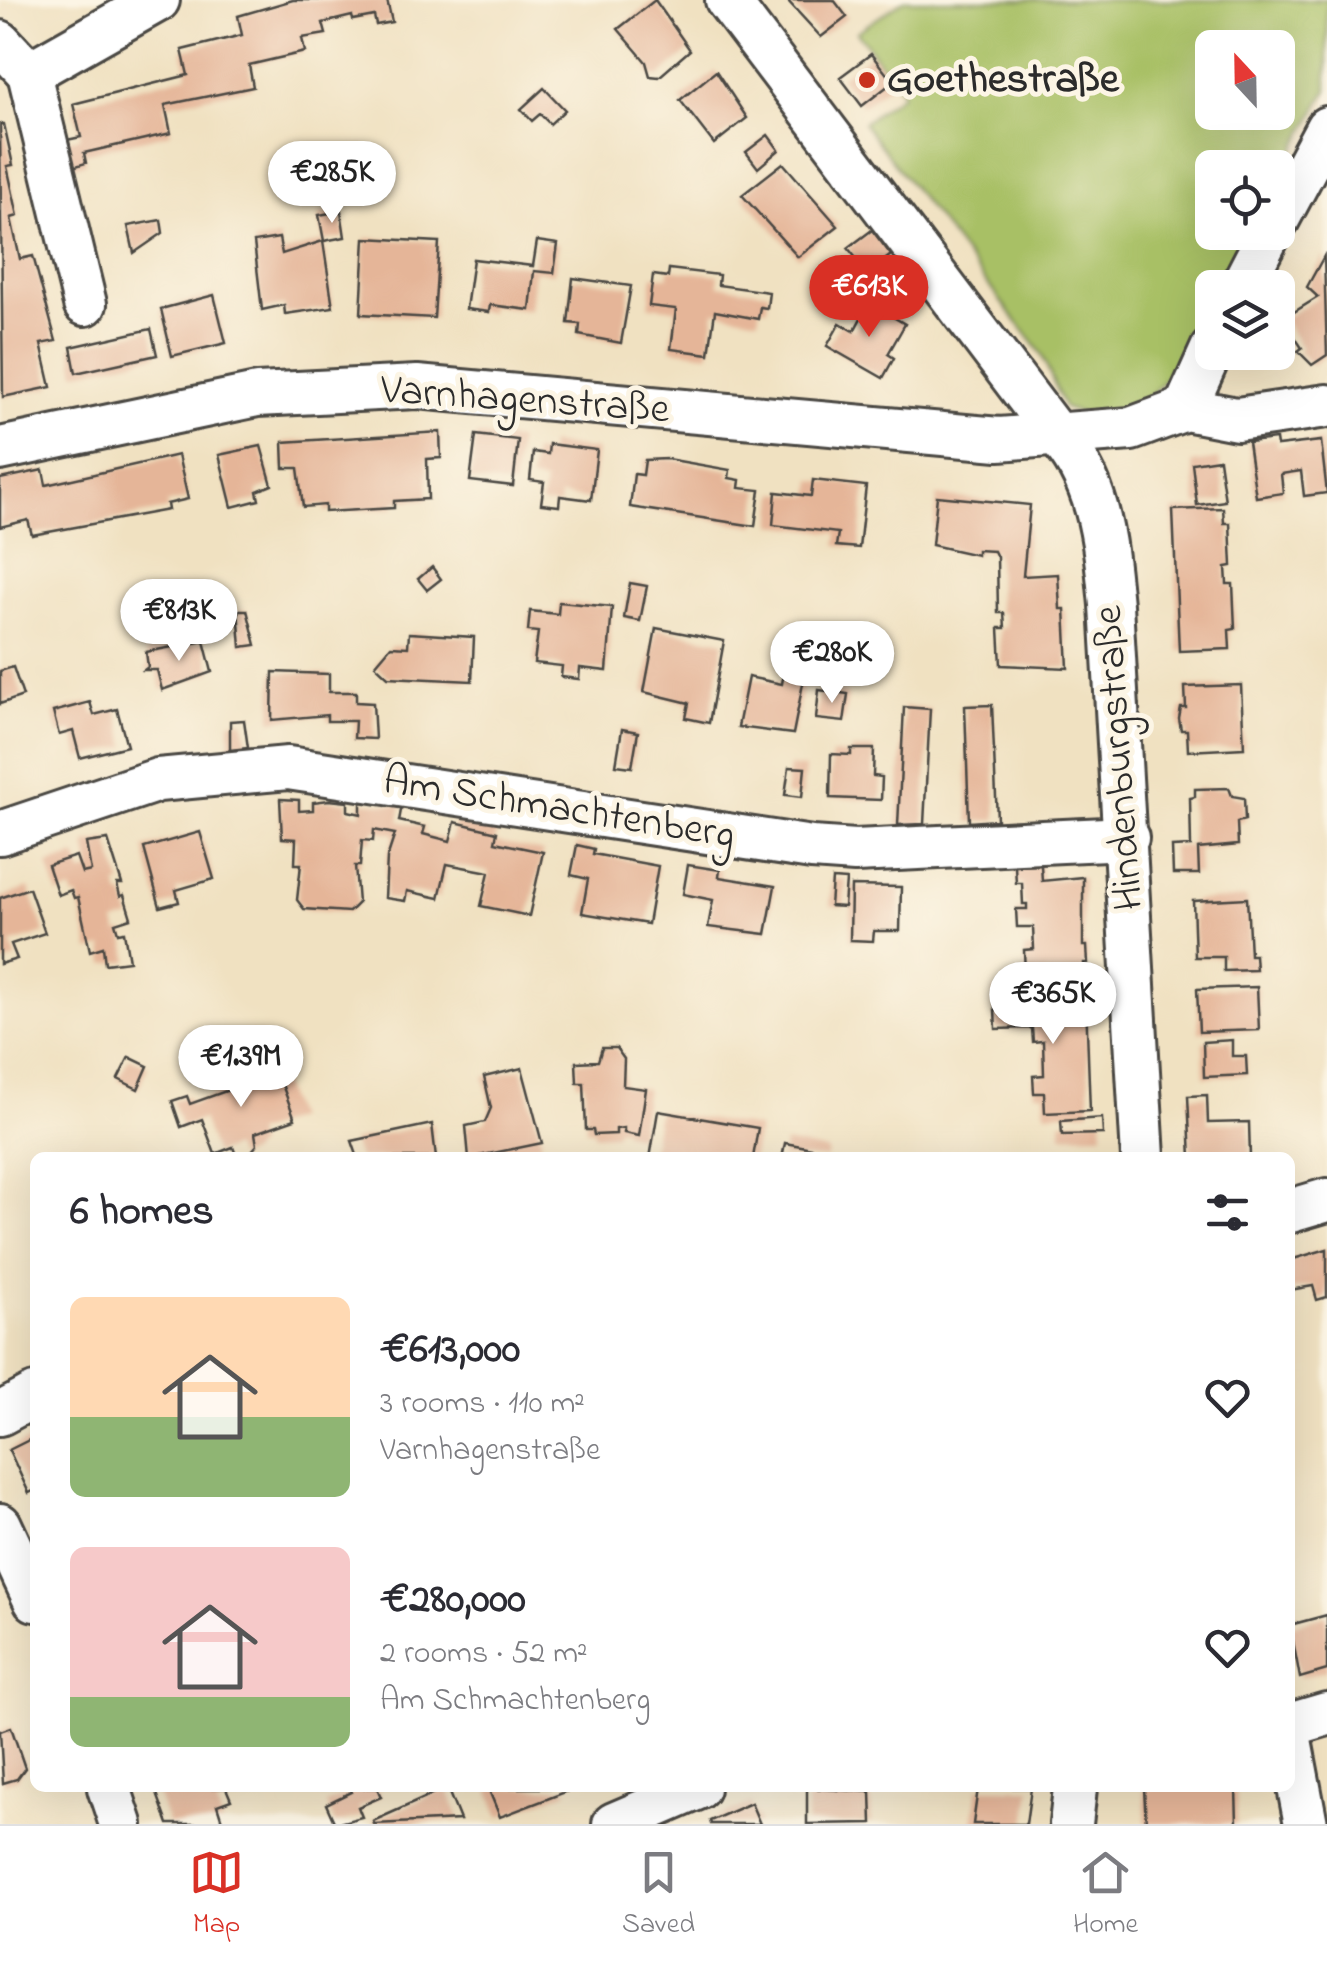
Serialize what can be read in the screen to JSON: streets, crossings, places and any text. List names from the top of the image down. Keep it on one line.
{"streets":{"street":["Varnhagenstraße","Hindenburgstraße","Am Schmachtenberg"]},"crossings":[["Varnhagenstraße","Hindenburgstraße"],["Hindenburgstraße","Am Schmachtenberg"]],"places":["Goethestraße"],"north":"top","page":{"price":["€285K","€613K","€813K","€280K","€365K","€1.39M"],"heading":"6 homes","list":[{"name":"€613,000","note":"3 rooms · 110 m² · Varnhagenstraße"},{"name":"€280,000","note":"2 rooms · 52 m² · Am Schmachtenberg"}],"tabs":["Map","Saved","Home"]}}
